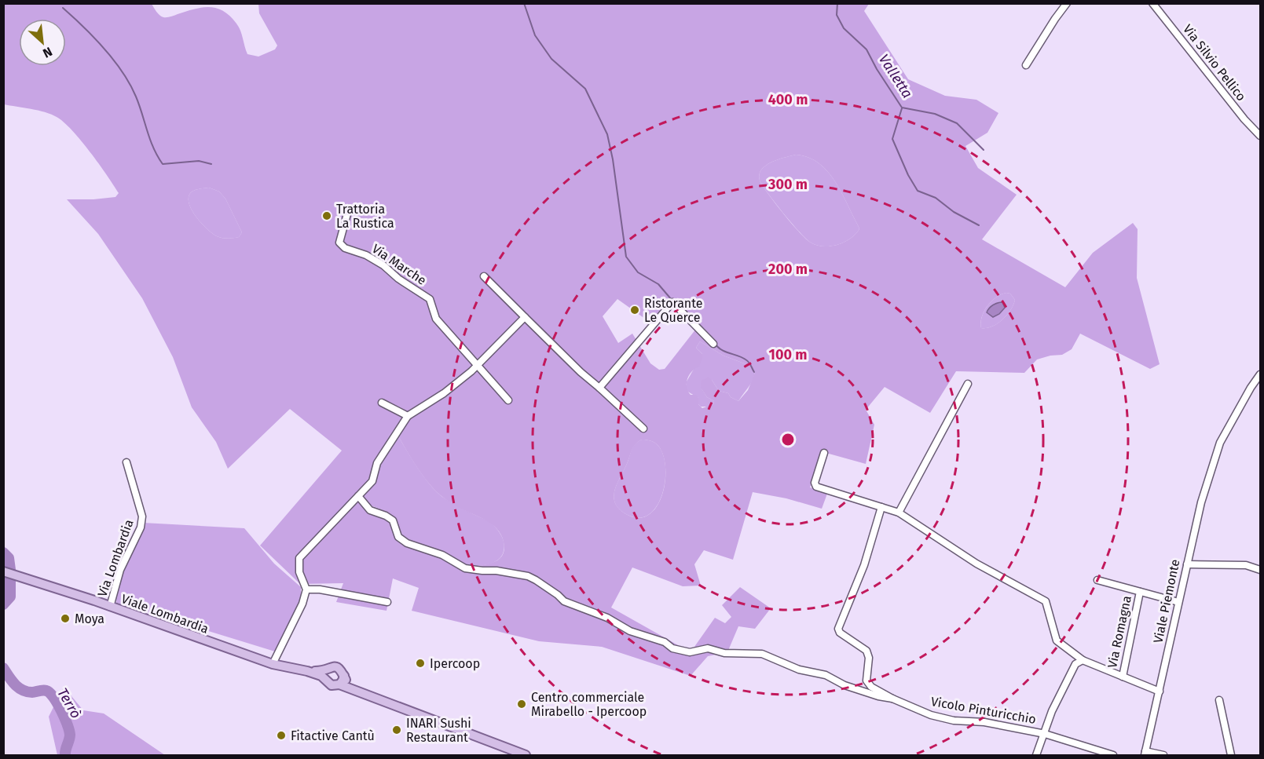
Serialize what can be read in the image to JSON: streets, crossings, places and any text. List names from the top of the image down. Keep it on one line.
{"streets":{"main road":["Viale Lombardia"],"street":["Via Silvio Pellico","Via Marche","Via Lombardia","Viale Piemonte","Via Romagna","Vicolo Pinturicchio"]},"crossings":[["Via Lombardia","Viale Lombardia"]],"water":["Valletta","Terrò"],"places":["Trattoria La Rustica","Ristorante Le Querce","Moya","Ipercoop","Centro commerciale Mirabello - Ipercoop","INARI Sushi Restaurant","Fitactive Cantù"],"north":"bottom right","rings":["400 m","300 m","200 m","100 m"]}
